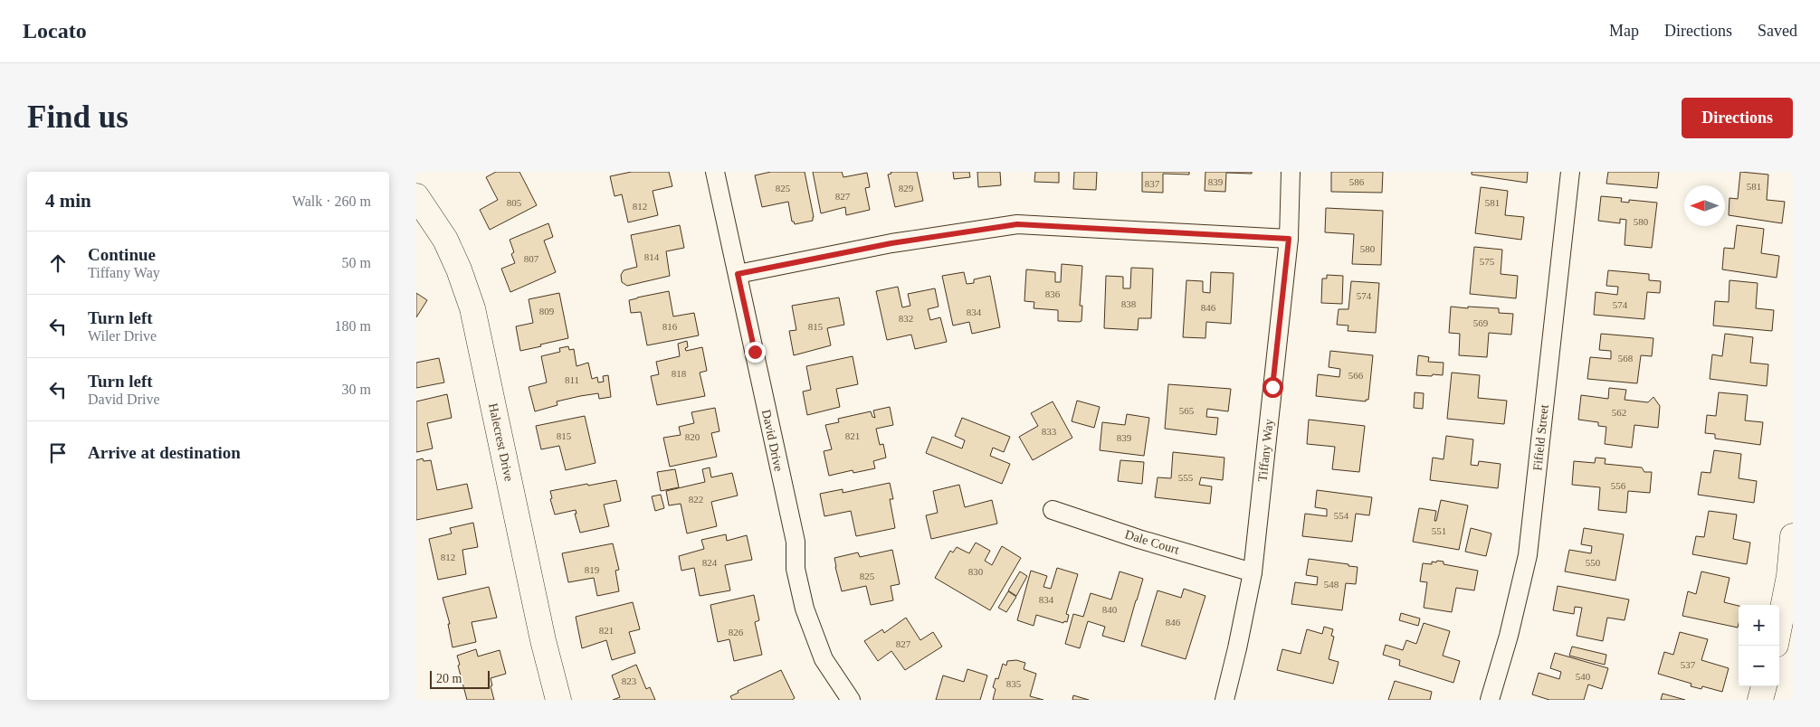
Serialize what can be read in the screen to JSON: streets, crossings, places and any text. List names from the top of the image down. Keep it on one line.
{"streets":{"street":["Fifield Street","David Drive","Halecrest Drive","Tiffany Way","Dale Court"]},"crossings":[["Tiffany Way","Dale Court"]],"house_numbers":["839","586","837","581","825","829","827","805","581","812","580","580","814","807","575","836","574","838","574","846","809","834","832","569","816","815","568","818","566","811","565","562","833","815","821","820","839","555","556","822","554","551","812","824","550","819","830","825","548","834","840","846","821","826","827","537","540","823","835"],"scale_bar":"20 m","north":"left","page":{"header":"Locato","nav":["Map","Directions","Saved"],"buttons":"Directions","title":"Find us","heading":["4 min","Walk · 260 m"],"list":[["Continue","Tiffany Way","50 m"],["Turn left","Wiler Drive","180 m"],["Turn left","David Drive","30 m"],"Arrive at destination"],"map_buttons":["+","−"],"scale":"20 m"}}
